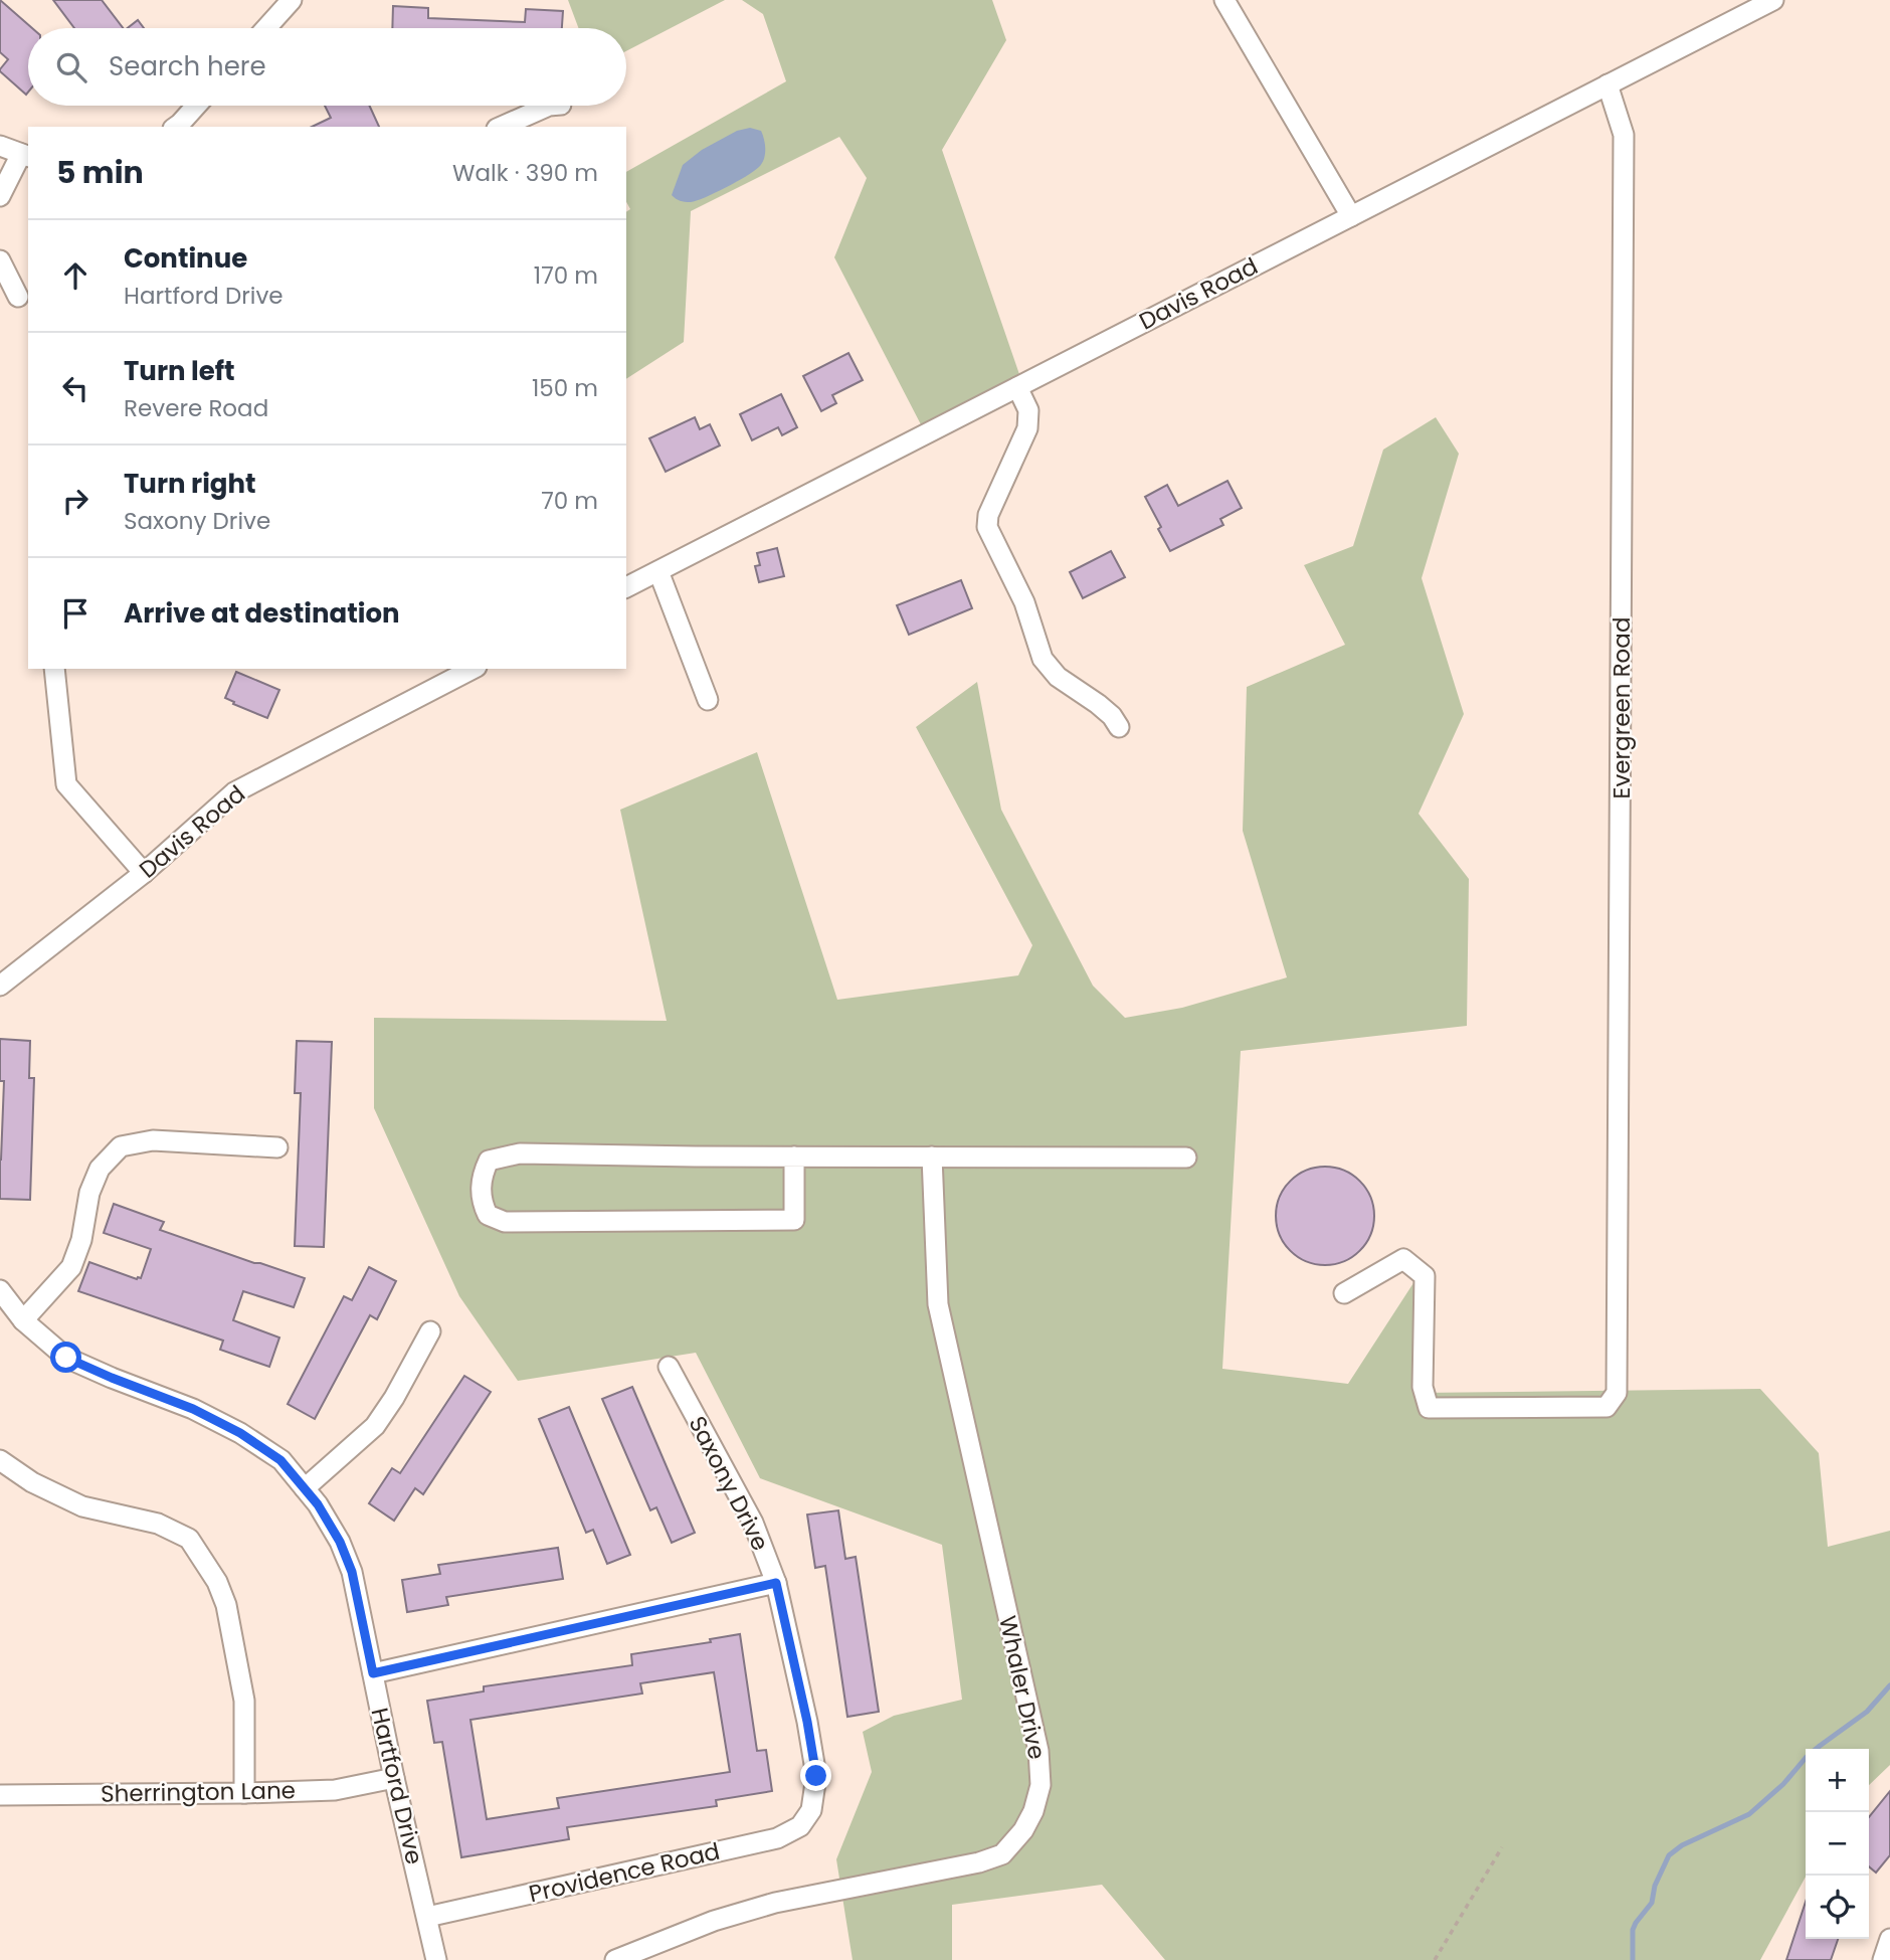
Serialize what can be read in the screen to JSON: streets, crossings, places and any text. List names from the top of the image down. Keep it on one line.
{"streets":{"street":["Davis Road","Evergreen Road","Saxony Drive","Whaler Drive","Hartford Drive","Sherrington Lane","Providence Road"]},"crossings":[["Davis Road","Evergreen Road"],["Saxony Drive","Providence Road"],["Hartford Drive","Sherrington Lane"],["Hartford Drive","Providence Road"]],"page":{"search":"Search here","heading":["5 min","Walk · 390 m"],"list":[["Continue","Hartford Drive","170 m"],["Turn left","Revere Road","150 m"],["Turn right","Saxony Drive","70 m"],"Arrive at destination"],"map_buttons":["+","−"]}}
